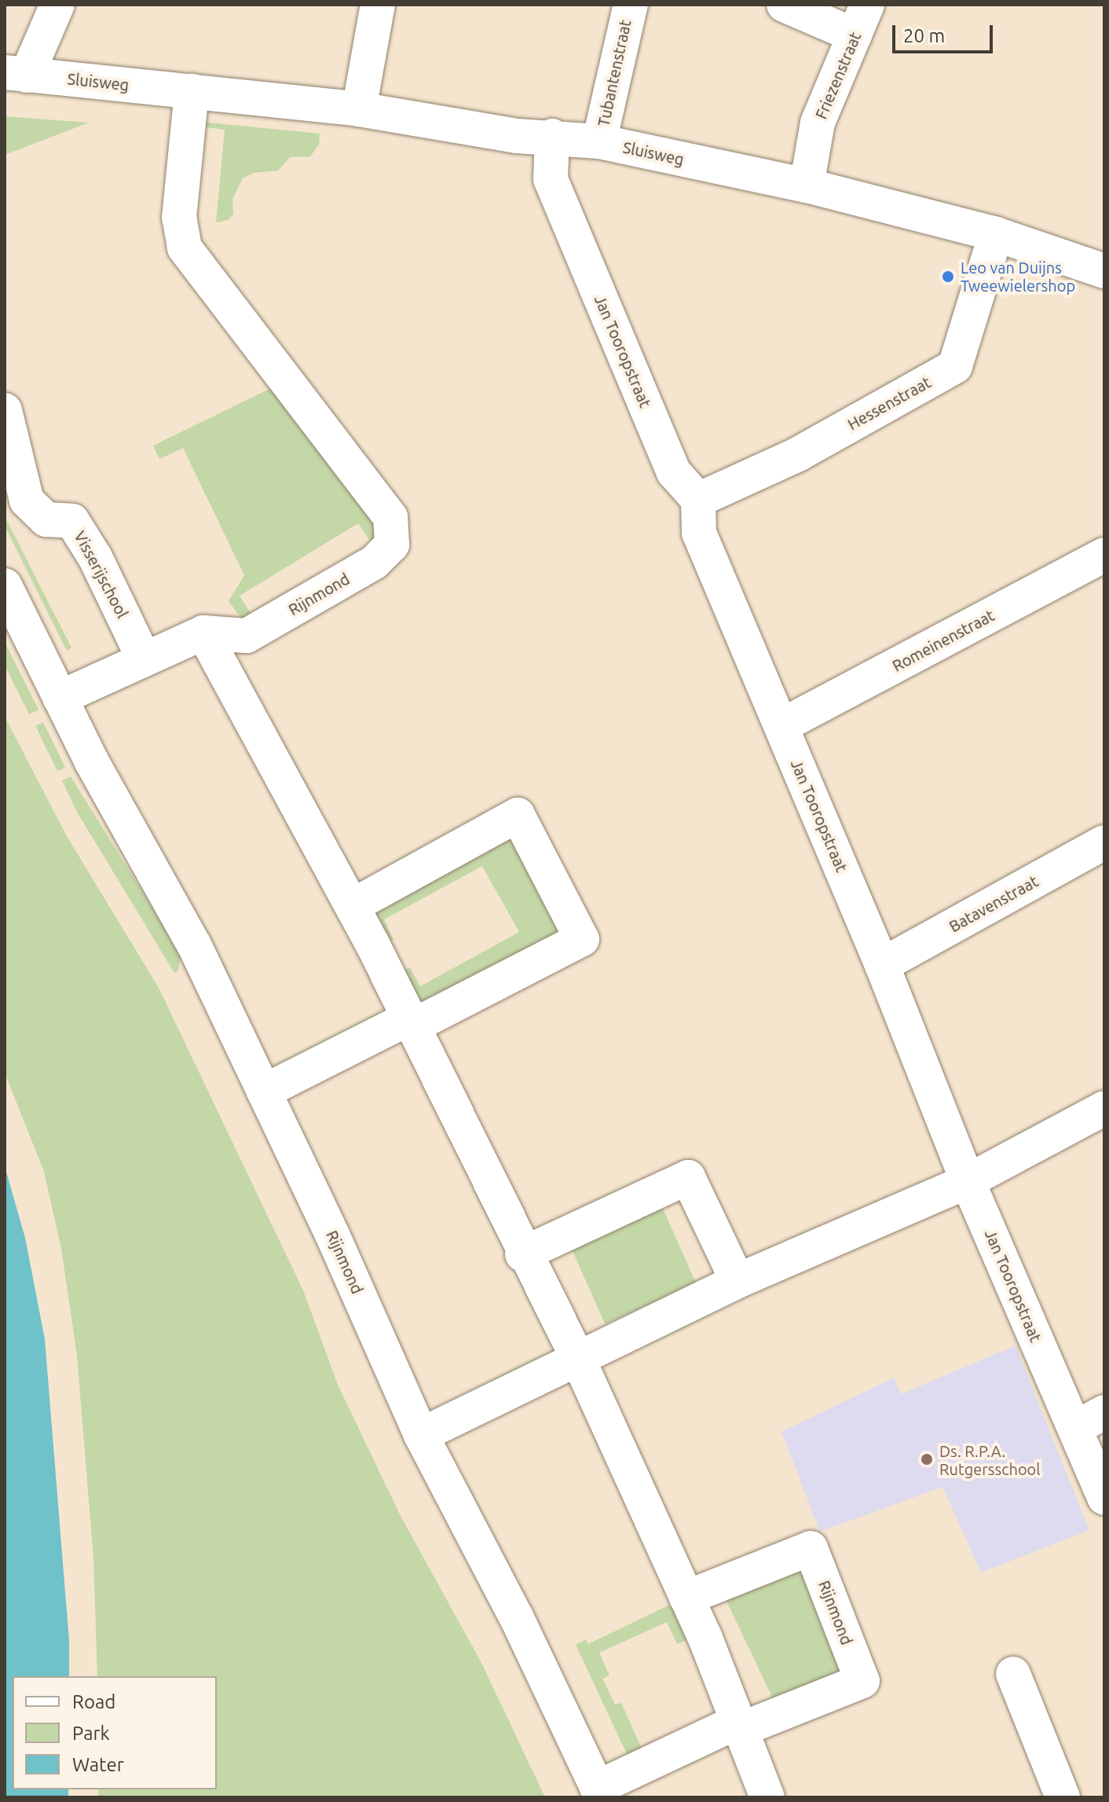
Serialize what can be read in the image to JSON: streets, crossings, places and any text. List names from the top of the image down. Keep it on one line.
{"streets":{"street":["Tubantenstraat","Friezenstraat","Sluisweg","Jan Tooropstraat","Hessenstraat","Visserijschool","Rijnmond","Romeinenstraat","Batavenstraat"]},"crossings":[["Tubantenstraat","Sluisweg"],["Friezenstraat","Sluisweg"],["Sluisweg","Jan Tooropstraat"],["Sluisweg","Hessenstraat"],["Sluisweg","Rijnmond"],["Jan Tooropstraat","Hessenstraat"],["Jan Tooropstraat","Romeinenstraat"],["Jan Tooropstraat","Batavenstraat"]],"places":["Leo van Duijns Tweewielershop","Ds. R.P.A. Rutgersschool"],"legend":["Road","Park","Water"],"scale_bar":"20 m"}
